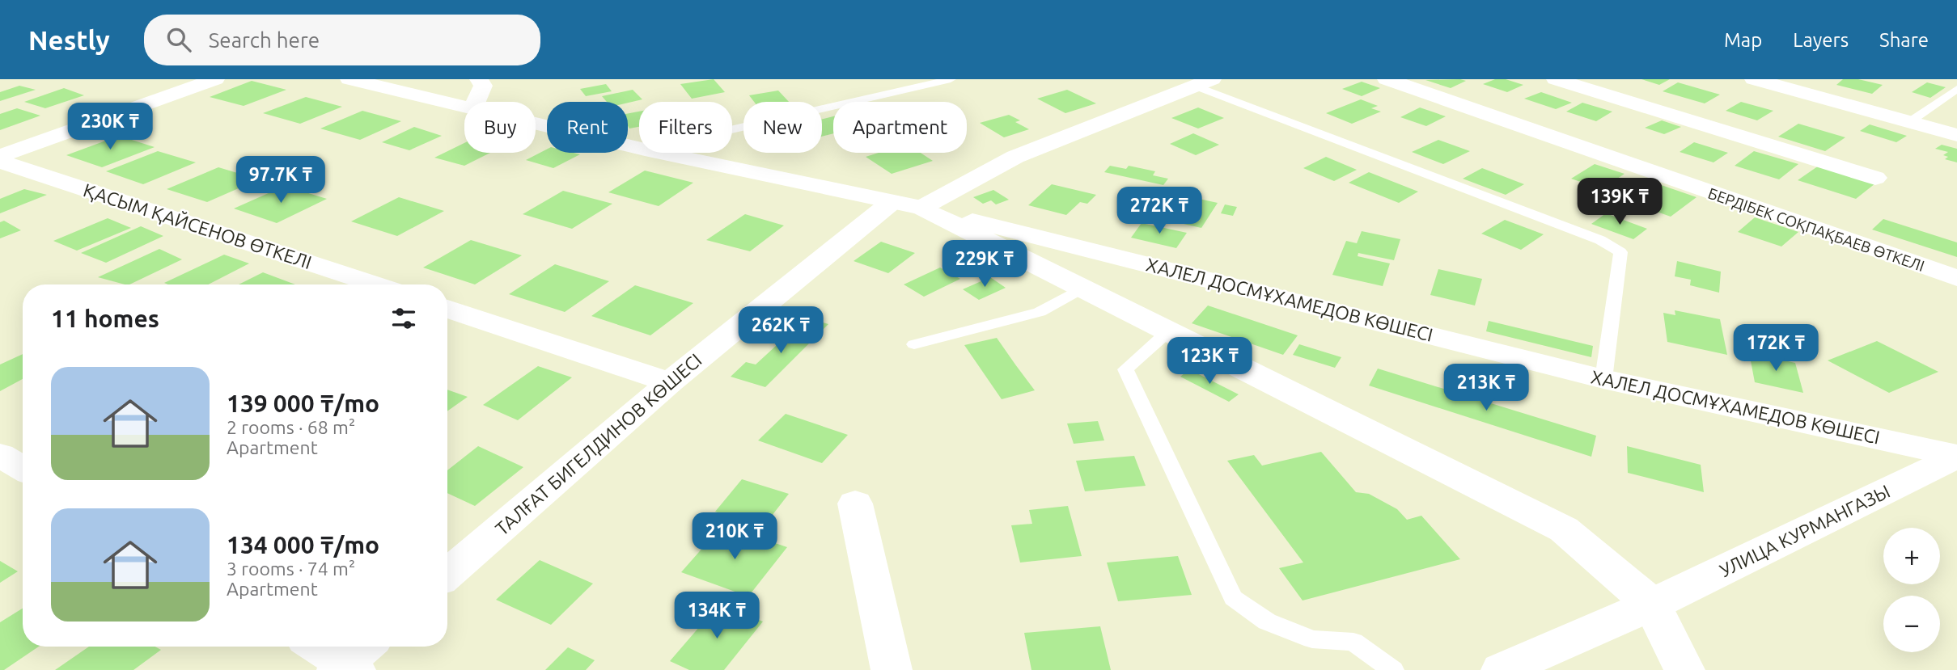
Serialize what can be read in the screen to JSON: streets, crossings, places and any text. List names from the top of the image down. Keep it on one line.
{"streets":{"street":["ҚАСЫМ ҚАЙСЕНОВ ӨТКЕЛІ","БЕРДІБЕК СОҚПАҚБАЕВ ӨТКЕЛІ","ХАЛЕЛ ДОСМҰХАМЕДОВ КӨШЕСІ","ТАЛҒАТ БИГЕЛДИНОВ КӨШЕСІ","УЛИЦА КУРМАНГАЗЫ"]},"crossings":[["ХАЛЕЛ ДОСМҰХАМЕДОВ КӨШЕСІ","ТАЛҒАТ БИГЕЛДИНОВ КӨШЕСІ"],["ХАЛЕЛ ДОСМҰХАМЕДОВ КӨШЕСІ","УЛИЦА КУРМАНГАЗЫ"]],"page":{"header":"Nestly","search":"Search here","nav":["Map","Layers","Share"],"chip":["Buy","Rent","Filters","New","Apartment"],"price":["230K ₸","97.7K ₸","139K ₸","272K ₸","229K ₸","262K ₸","172K ₸","123K ₸","213K ₸","210K ₸","134K ₸"],"heading":"11 homes","list":[{"name":"139 000 ₸/mo","note":"2 rooms · 68 m² · Apartment"},{"name":"134 000 ₸/mo","note":"3 rooms · 74 m² · Apartment"}],"map_buttons":["+","−"]}}
